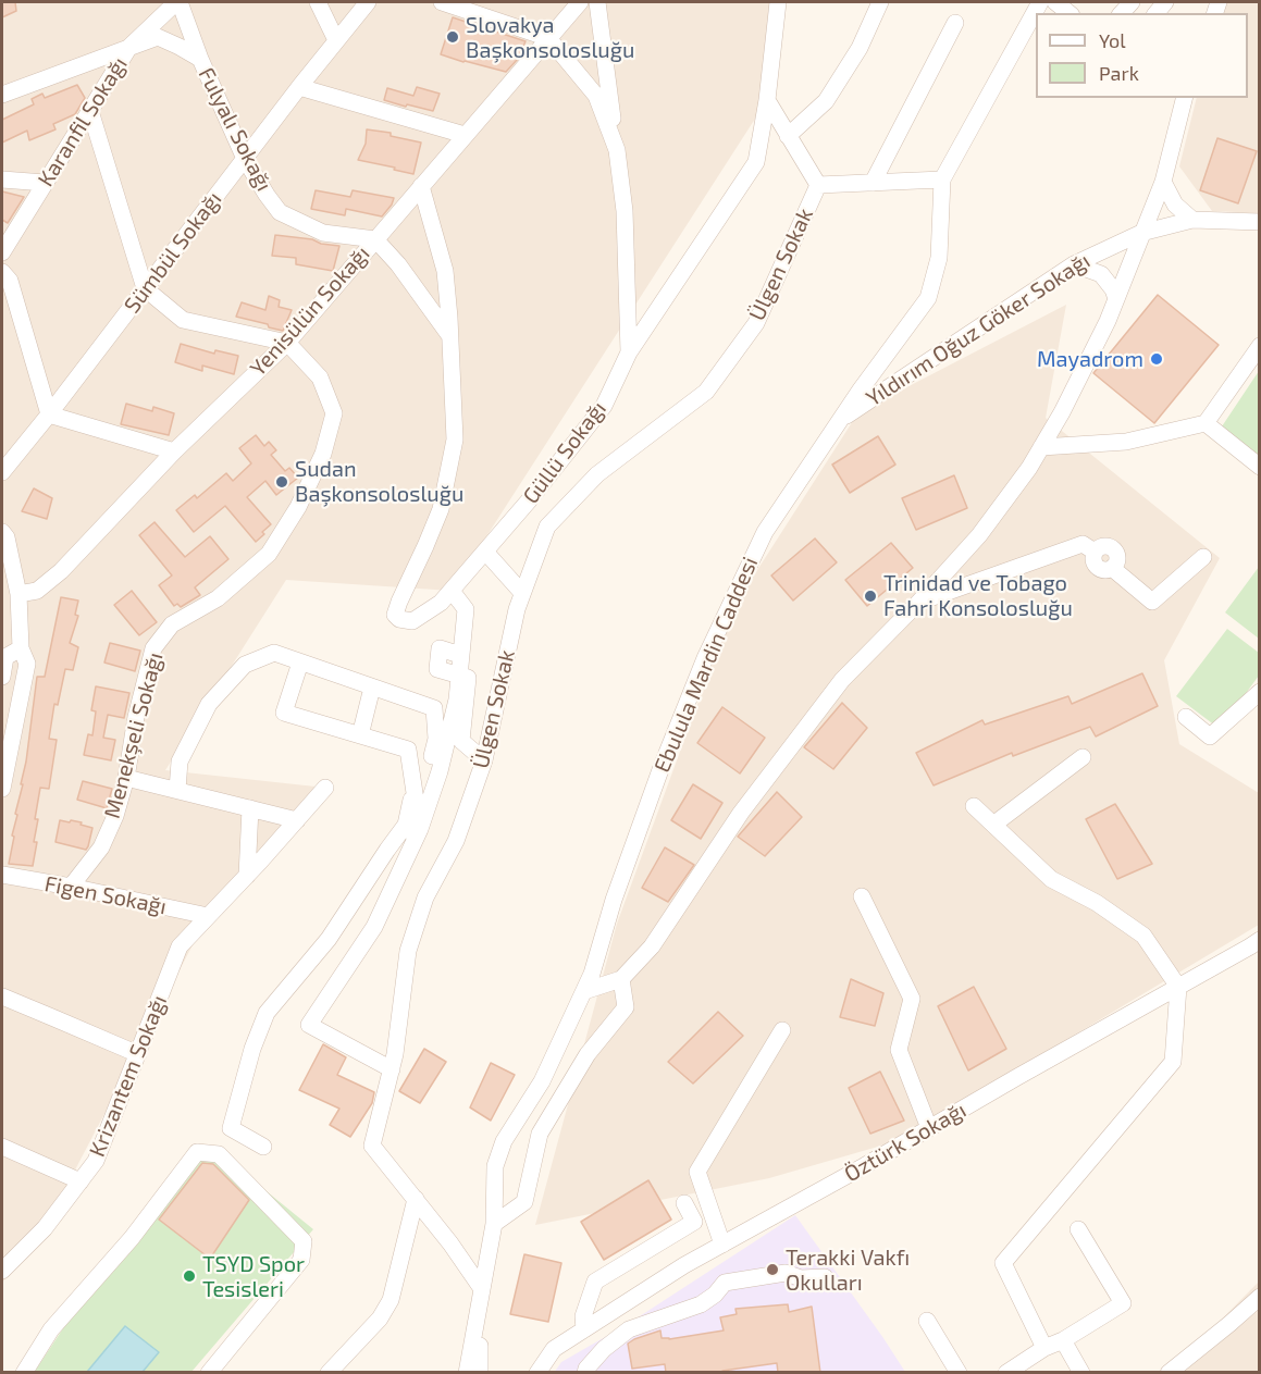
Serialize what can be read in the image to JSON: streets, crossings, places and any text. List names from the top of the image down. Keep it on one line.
{"streets":{"street":["Karanfil Sokağı","Fulyalı Sokağı","Sümbül Sokağı","Ülgen Sokak","Yenisülün Sokağı","Yıldırım Oğuz Göker Sokağı","Güllü Sokağı","Ebulula Mardin Caddesi","Menekşeli Sokağı","Figen Sokağı","Krizantem Sokağı","Öztürk Sokağı"]},"crossings":[["Karanfil Sokağı","Fulyalı Sokağı"],["Fulyalı Sokağı","Sümbül Sokağı"],["Fulyalı Sokağı","Yenisülün Sokağı"],["Ülgen Sokak","Ebulula Mardin Caddesi"],["Yenisülün Sokağı","Güllü Sokağı"],["Yenisülün Sokağı","Menekşeli Sokağı"],["Yıldırım Oğuz Göker Sokağı","Ebulula Mardin Caddesi"],["Menekşeli Sokağı","Figen Sokağı"],["Figen Sokağı","Krizantem Sokağı"]],"places":["Slovakya Başkonsolosluğu","Mayadrom","Sudan Başkonsolosluğu","Trinidad ve Tobago Fahri Konsolosluğu","Terakki Vakfı Okulları","TSYD Spor Tesisleri"],"legend":["Yol","Park"]}
